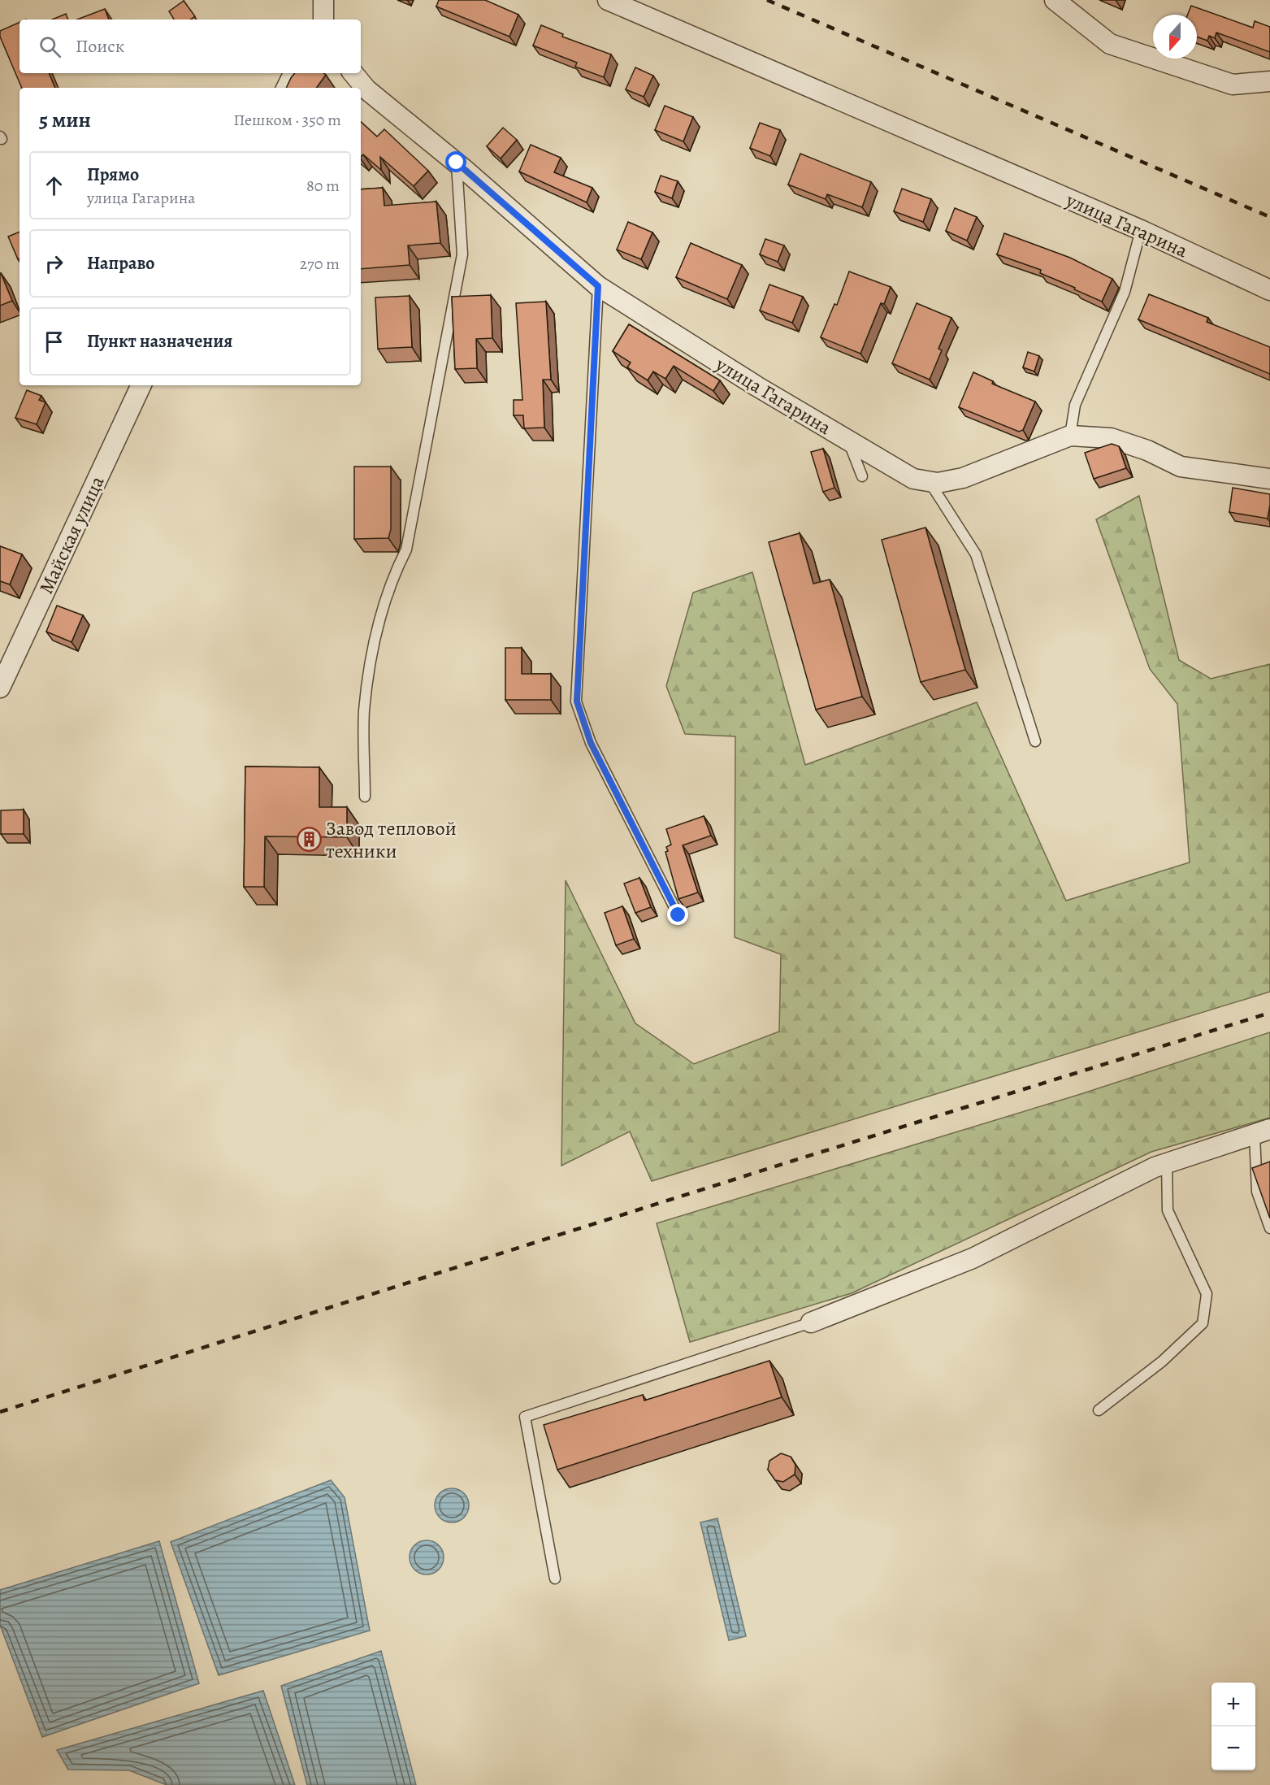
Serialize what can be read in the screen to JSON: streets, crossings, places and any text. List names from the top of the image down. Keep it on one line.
{"streets":{"street":["улица Гагарина","Майская улица"]},"places":{"building":["Завод тепловой техники"]},"north":"bottom","page":{"search":"Поиск","heading":["5 мин","Пешком · 350 m"],"list":[["Прямо","улица Гагарина","80 m"],["Направо","270 m"],"Пункт назначения"],"map_buttons":["+","−"]}}
